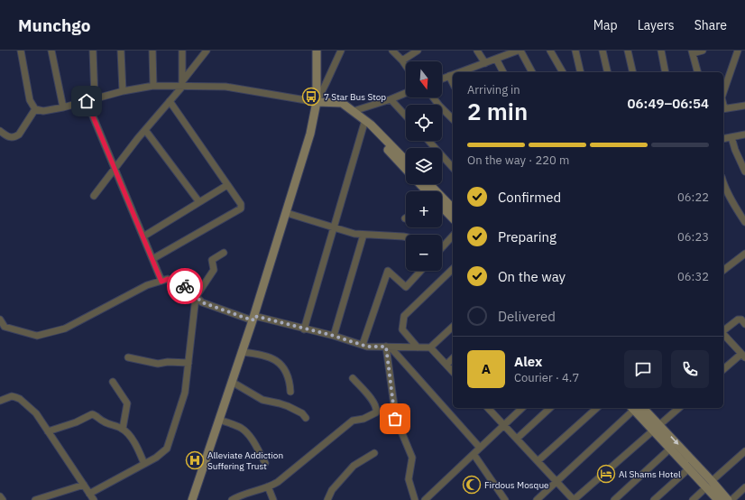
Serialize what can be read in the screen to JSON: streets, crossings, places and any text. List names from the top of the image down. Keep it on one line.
{"places":{"bus stop":["7 Star Bus Stop"],"hospital":["Alleviate Addiction Suffering Trust"],"hotel":["Al Shams Hotel"],"mosque":["Firdous Mosque"]},"north":"bottom","page":{"header":"Munchgo","nav":["Map","Layers","Share"],"map_buttons":["+","−"],"heading":["2 min","Arriving in","06:49–06:54"],"panel":["Alex","Courier · 4.7"],"bar":"On the way · 220 m","list":[["Confirmed","06:22"],["Preparing","06:23"],["On the way","06:32"],"Delivered"],"round":"A"}}
